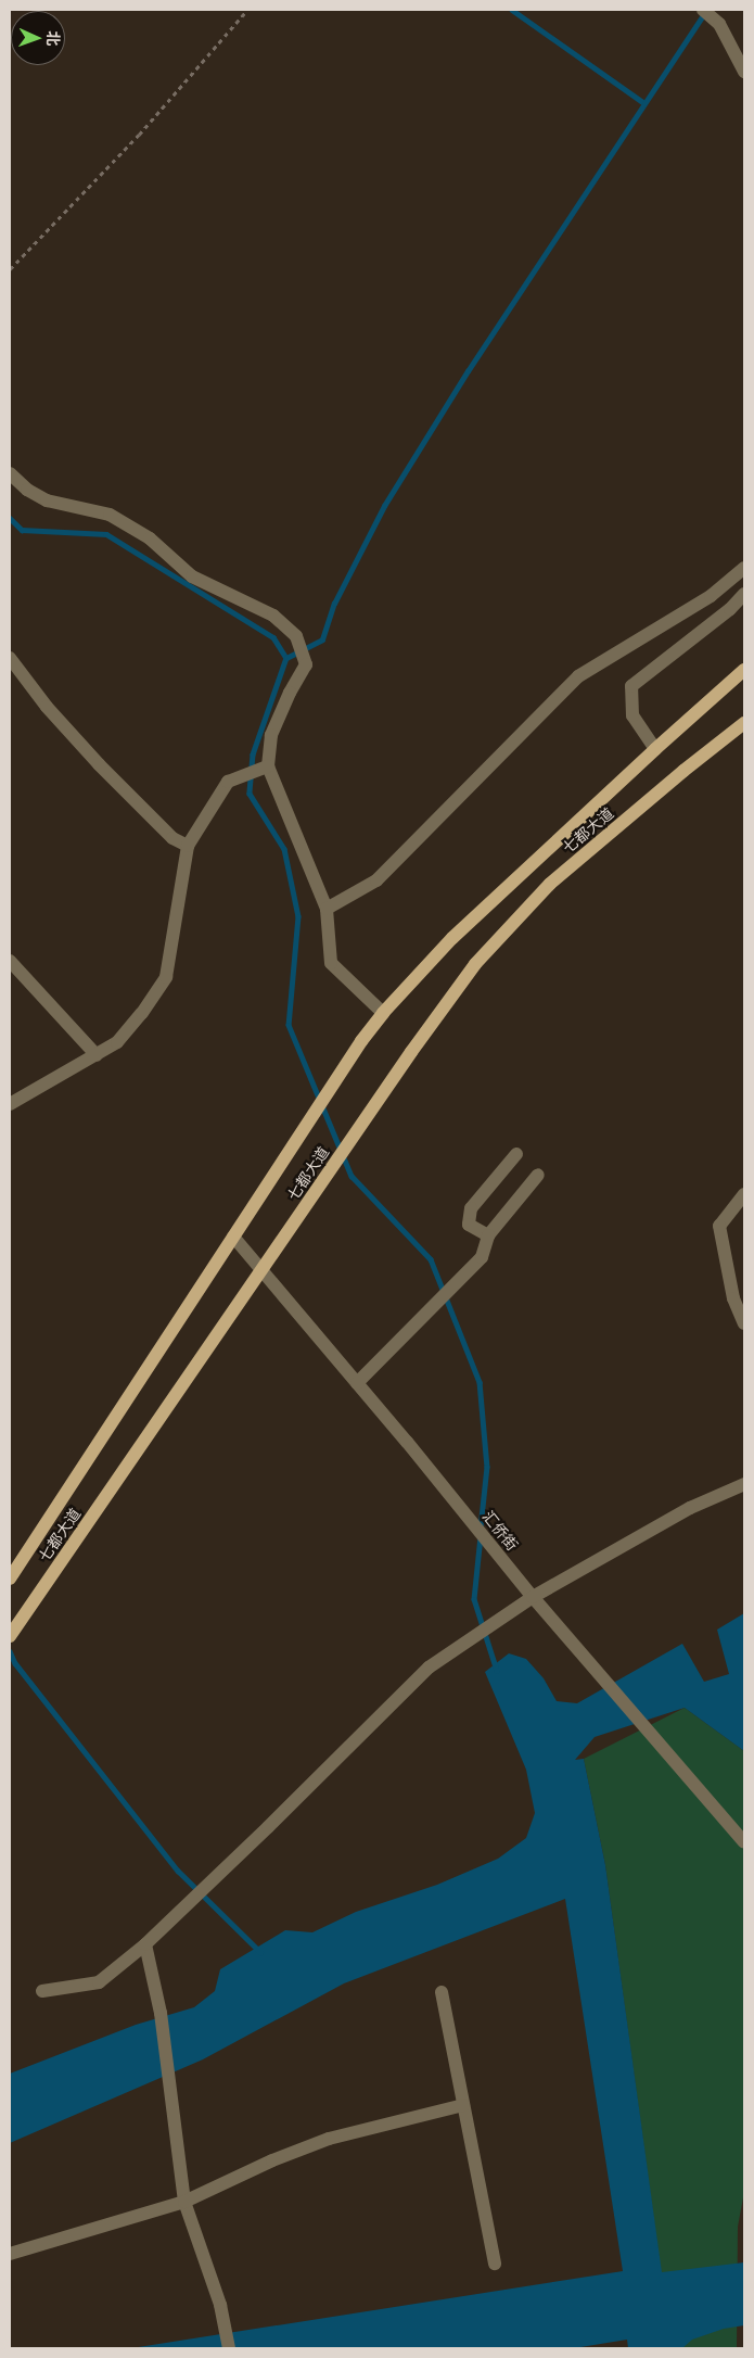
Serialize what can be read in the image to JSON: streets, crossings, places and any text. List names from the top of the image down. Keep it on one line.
{"streets":{"main road":["七都大道"],"street":["汇侨街"]},"crossings":[["七都大道","汇侨街"]],"north":"right"}
